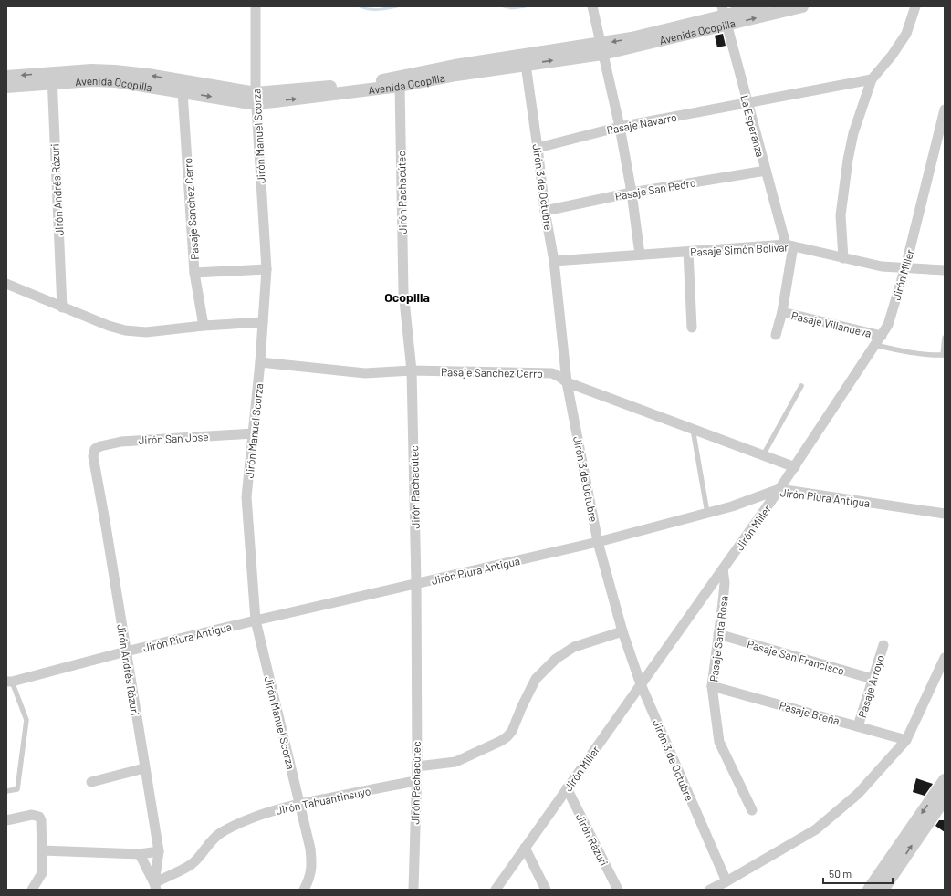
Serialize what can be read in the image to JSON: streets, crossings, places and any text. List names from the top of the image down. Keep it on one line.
{"streets":{"street":["Avenida Ocopilla","Pasaje Navarro","La Esperanza","Jirón Manuel Scorza","Jirón 3 de Octubre","Pasaje San Pedro","Jirón Andrés Rázuri","Jirón Pachacútec","Pasaje Sanchez Cerro","Pasaje Simón Bolívar","Jirón Miller","Pasaje Villanueva","Jirón San Jose","Jirón Piura Antigua","Pasaje Santa Rosa","Pasaje San Francisco","Pasaje Arroyo","Pasaje Breña","Jirón Tahuantinsuyo","Jirón Rázuri"]},"crossings":[["Avenida Ocopilla","La Esperanza"],["Avenida Ocopilla","Jirón Manuel Scorza"],["Avenida Ocopilla","Jirón 3 de Octubre"],["Avenida Ocopilla","Jirón Andrés Rázuri"],["Avenida Ocopilla","Jirón Pachacútec"],["Avenida Ocopilla","Pasaje Sanchez Cerro"],["Pasaje Navarro","La Esperanza"],["Pasaje Navarro","Jirón 3 de Octubre"],["La Esperanza","Pasaje San Pedro"],["La Esperanza","Pasaje Simón Bolívar"],["Jirón Manuel Scorza","Pasaje Sanchez Cerro"],["Jirón Manuel Scorza","Jirón San Jose"],["Jirón Manuel Scorza","Jirón Piura Antigua"],["Jirón Manuel Scorza","Jirón Tahuantinsuyo"],["Jirón 3 de Octubre","Pasaje San Pedro"],["Jirón 3 de Octubre","Pasaje Sanchez Cerro"],["Jirón 3 de Octubre","Pasaje Simón Bolívar"],["Jirón 3 de Octubre","Jirón Miller"],["Jirón 3 de Octubre","Jirón Piura Antigua"],["Jirón Andrés Rázuri","Jirón San Jose"],["Jirón Andrés Rázuri","Jirón Piura Antigua"],["Jirón Andrés Rázuri","Jirón Tahuantinsuyo"],["Jirón Pachacútec","Pasaje Sanchez Cerro"],["Jirón Pachacútec","Jirón Piura Antigua"],["Jirón Pachacútec","Jirón Tahuantinsuyo"],["Pasaje Sanchez Cerro","Jirón Miller"],["Pasaje Simón Bolívar","Jirón Miller"],["Jirón Miller","Pasaje Villanueva"],["Jirón Miller","Jirón Piura Antigua"],["Jirón Miller","Pasaje Santa Rosa"],["Jirón Miller","Jirón Rázuri"],["Pasaje Santa Rosa","Pasaje San Francisco"],["Pasaje Santa Rosa","Pasaje Breña"],["Pasaje San Francisco","Pasaje Arroyo"],["Pasaje Arroyo","Pasaje Breña"]],"districts":["Ocopilla"],"scale_bar":"50 m"}
